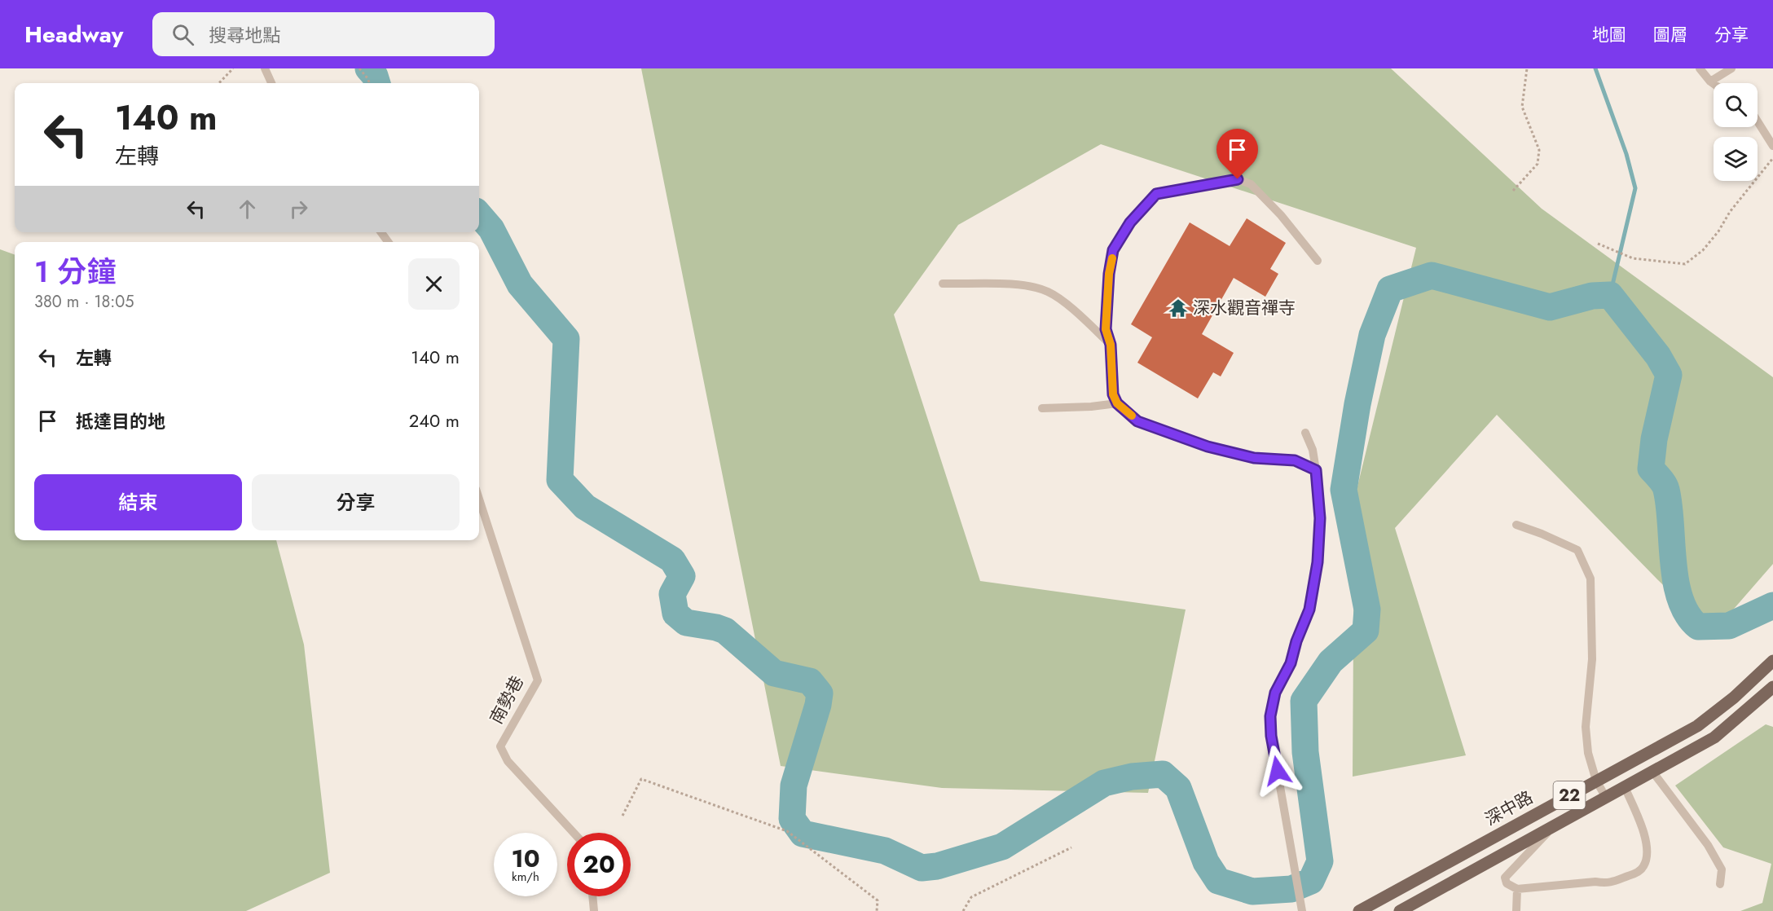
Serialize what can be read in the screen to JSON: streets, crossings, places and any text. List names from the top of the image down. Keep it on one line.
{"streets":{"main road":["22","深中路"],"lane":["南勢巷"]},"places":{"temple":["深水觀音禪寺"]},"page":{"header":"Headway","search":"搜尋地點","nav":["地圖","圖層","分享"],"turn":["140 m","左轉"],"heading":["1 分鐘","380 m · 18:05"],"list":[{"name":"左轉","value":"140 m"},{"name":"抵達目的地","value":"240 m"}],"buttons":["結束","分享"],"speed":"10 km/h","limit":"20"}}
